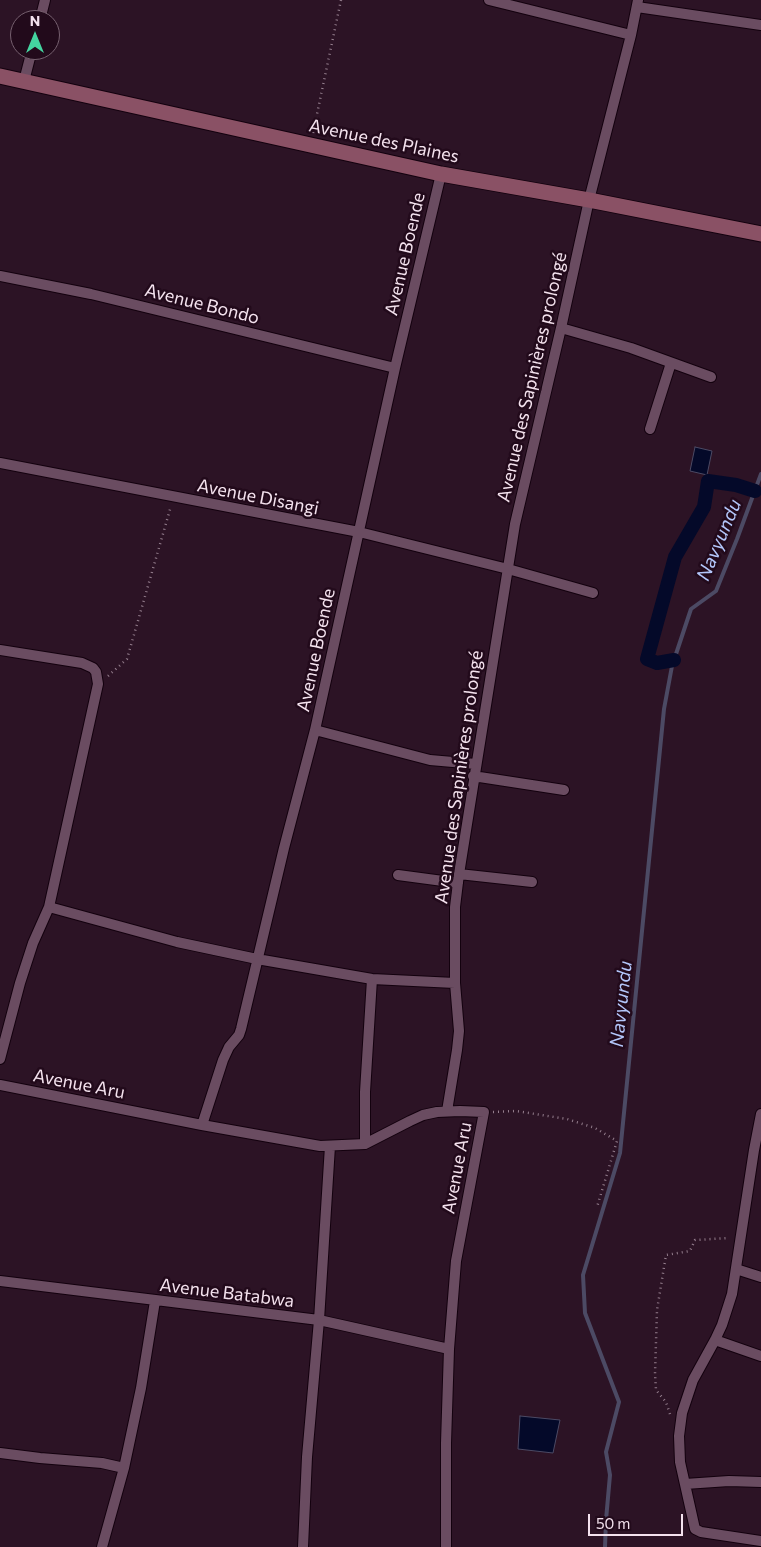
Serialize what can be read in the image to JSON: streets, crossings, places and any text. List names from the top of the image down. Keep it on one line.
{"streets":{"street":["Avenue des Plaines","Avenue Boende","Avenue Bondo","Avenue des Sapinières prolongé","Avenue Disangi","Avenue Aru","Avenue Batabwa"]},"crossings":[["Avenue des Plaines","Avenue Boende"],["Avenue des Plaines","Avenue des Sapinières prolongé"],["Avenue Boende","Avenue Bondo"],["Avenue Boende","Avenue Disangi"],["Avenue Boende","Avenue Aru"],["Avenue des Sapinières prolongé","Avenue Disangi"],["Avenue des Sapinières prolongé","Avenue Aru"],["Avenue Aru","Avenue Batabwa"]],"water":["Navyundu"],"scale_bar":"50 m","north":"top"}
